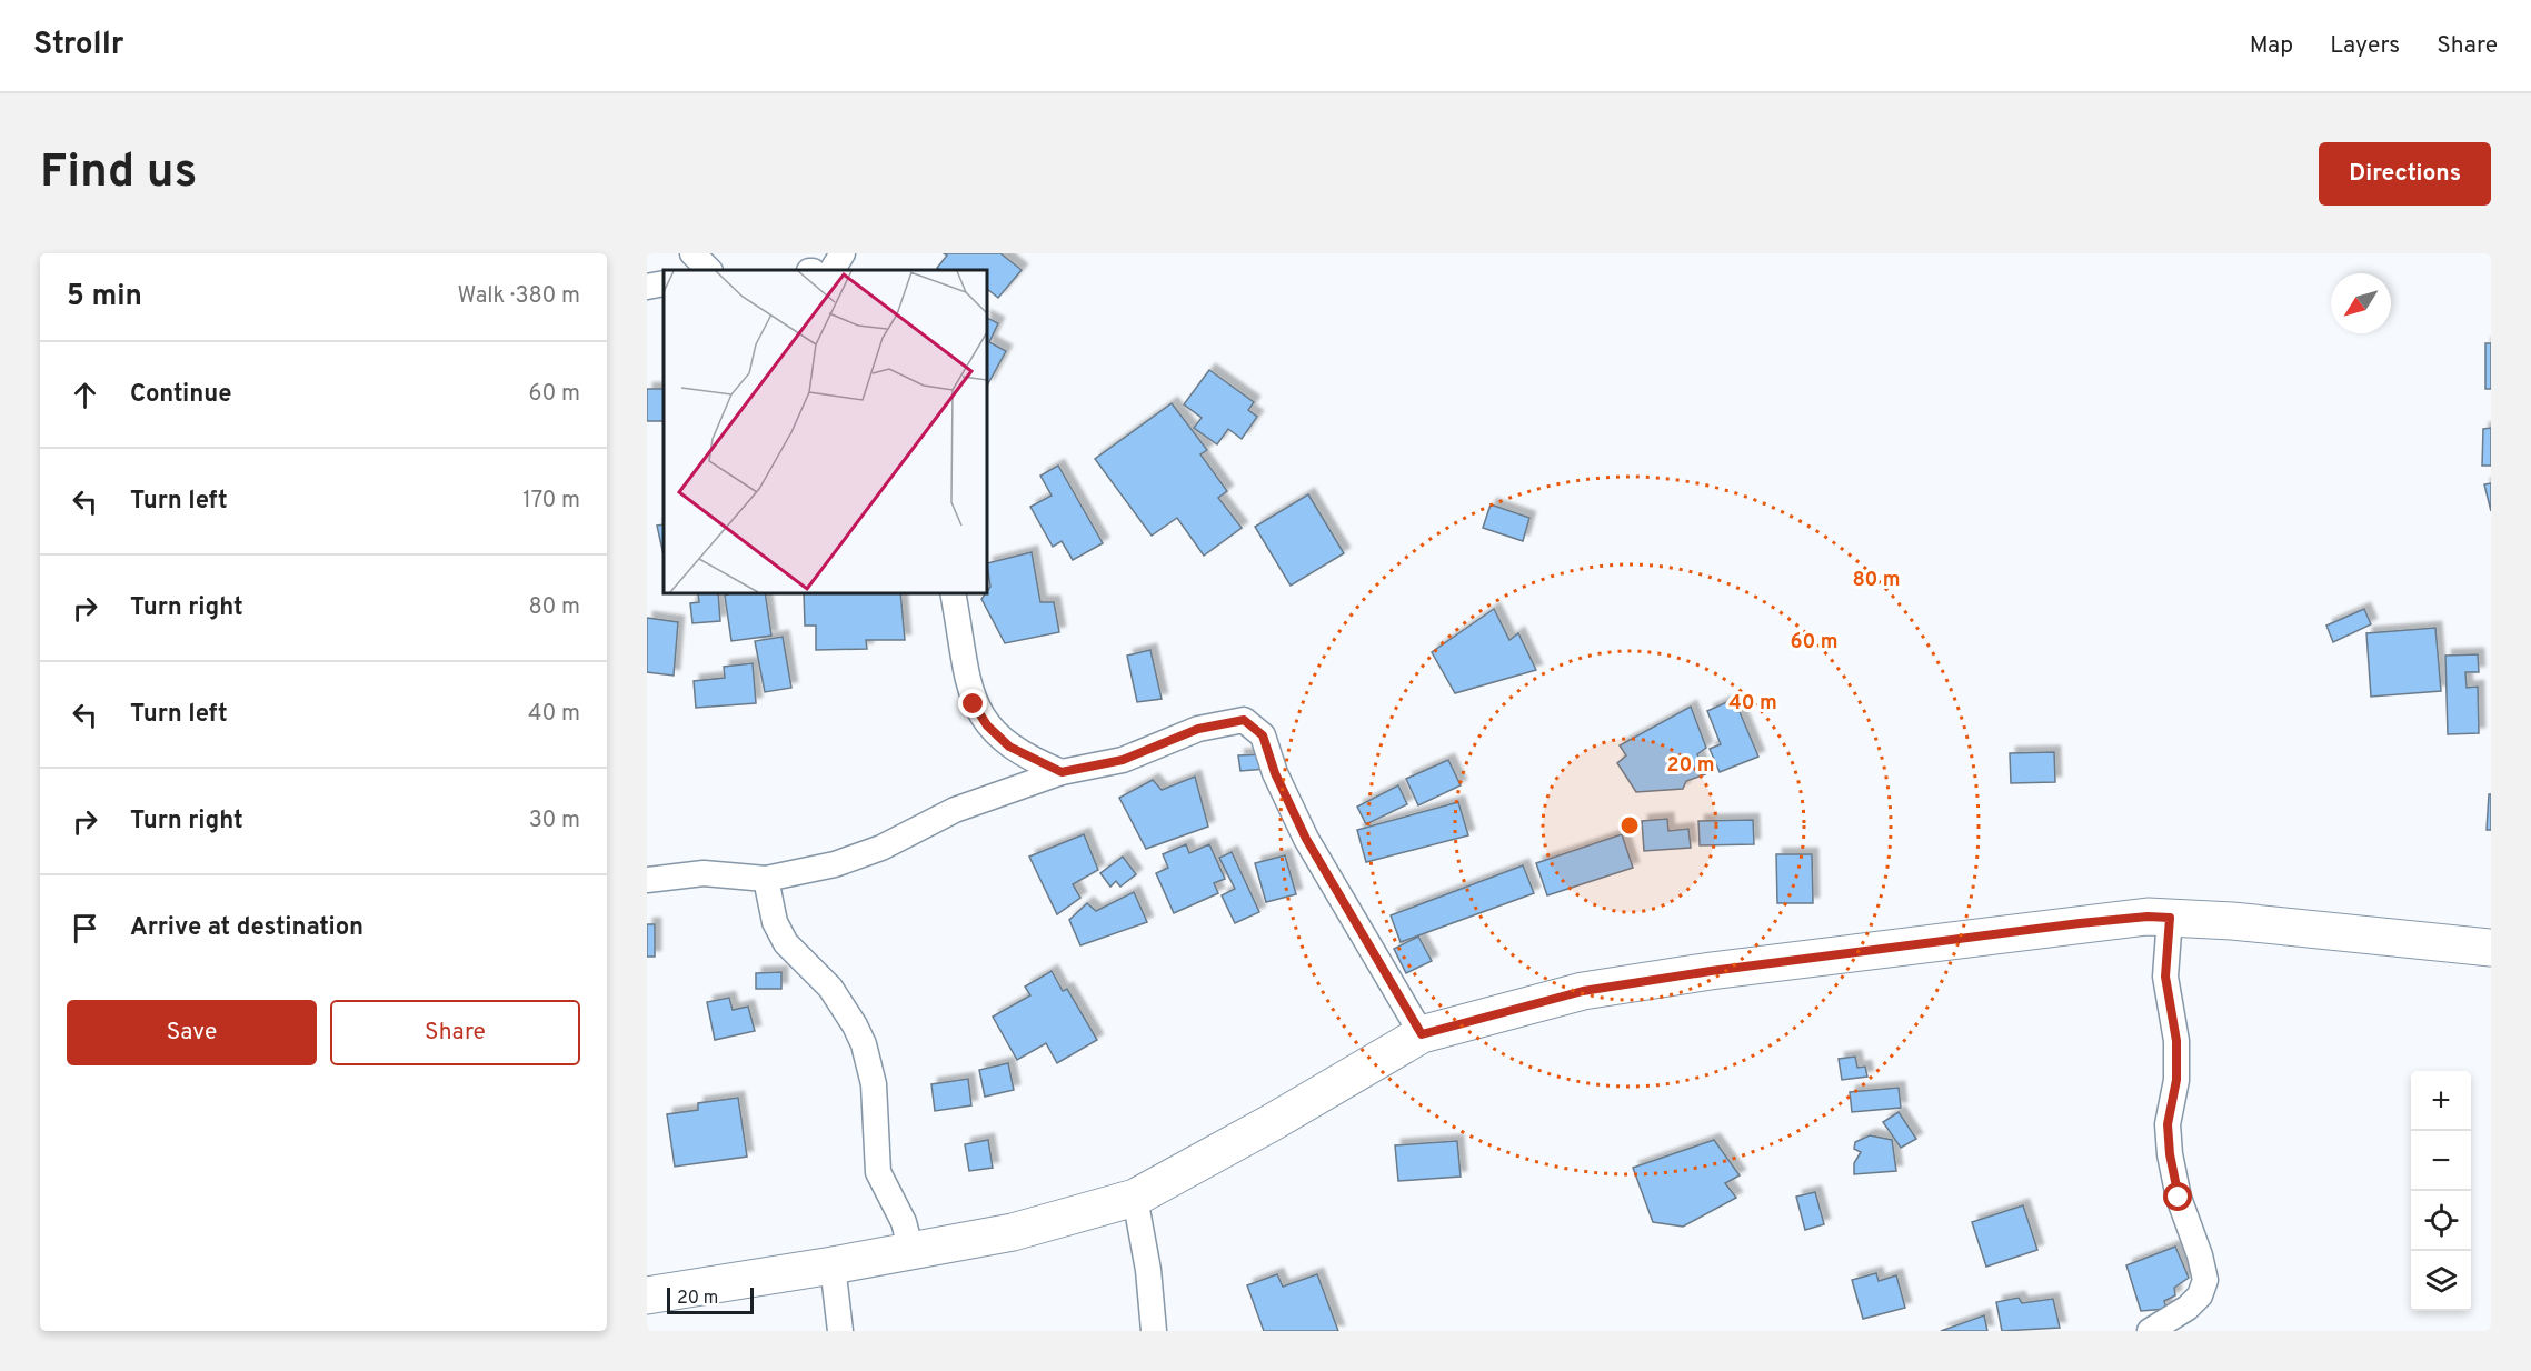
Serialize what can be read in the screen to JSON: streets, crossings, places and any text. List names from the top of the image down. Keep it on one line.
{"scale_bar":"20 m","north":"bottom left","page":{"header":"Strollr","nav":["Map","Layers","Share"],"buttons":["Directions",["Save","Share"]],"title":"Find us","heading":["5 min","Walk · 380 m"],"list":[["Continue","60 m"],["Turn left","170 m"],["Turn right","80 m"],["Turn left","40 m"],["Turn right","30 m"],"Arrive at destination"],"map_buttons":["+","−"],"scale":"20 m"},"rings":["80 m","60 m","40 m","20 m"]}
